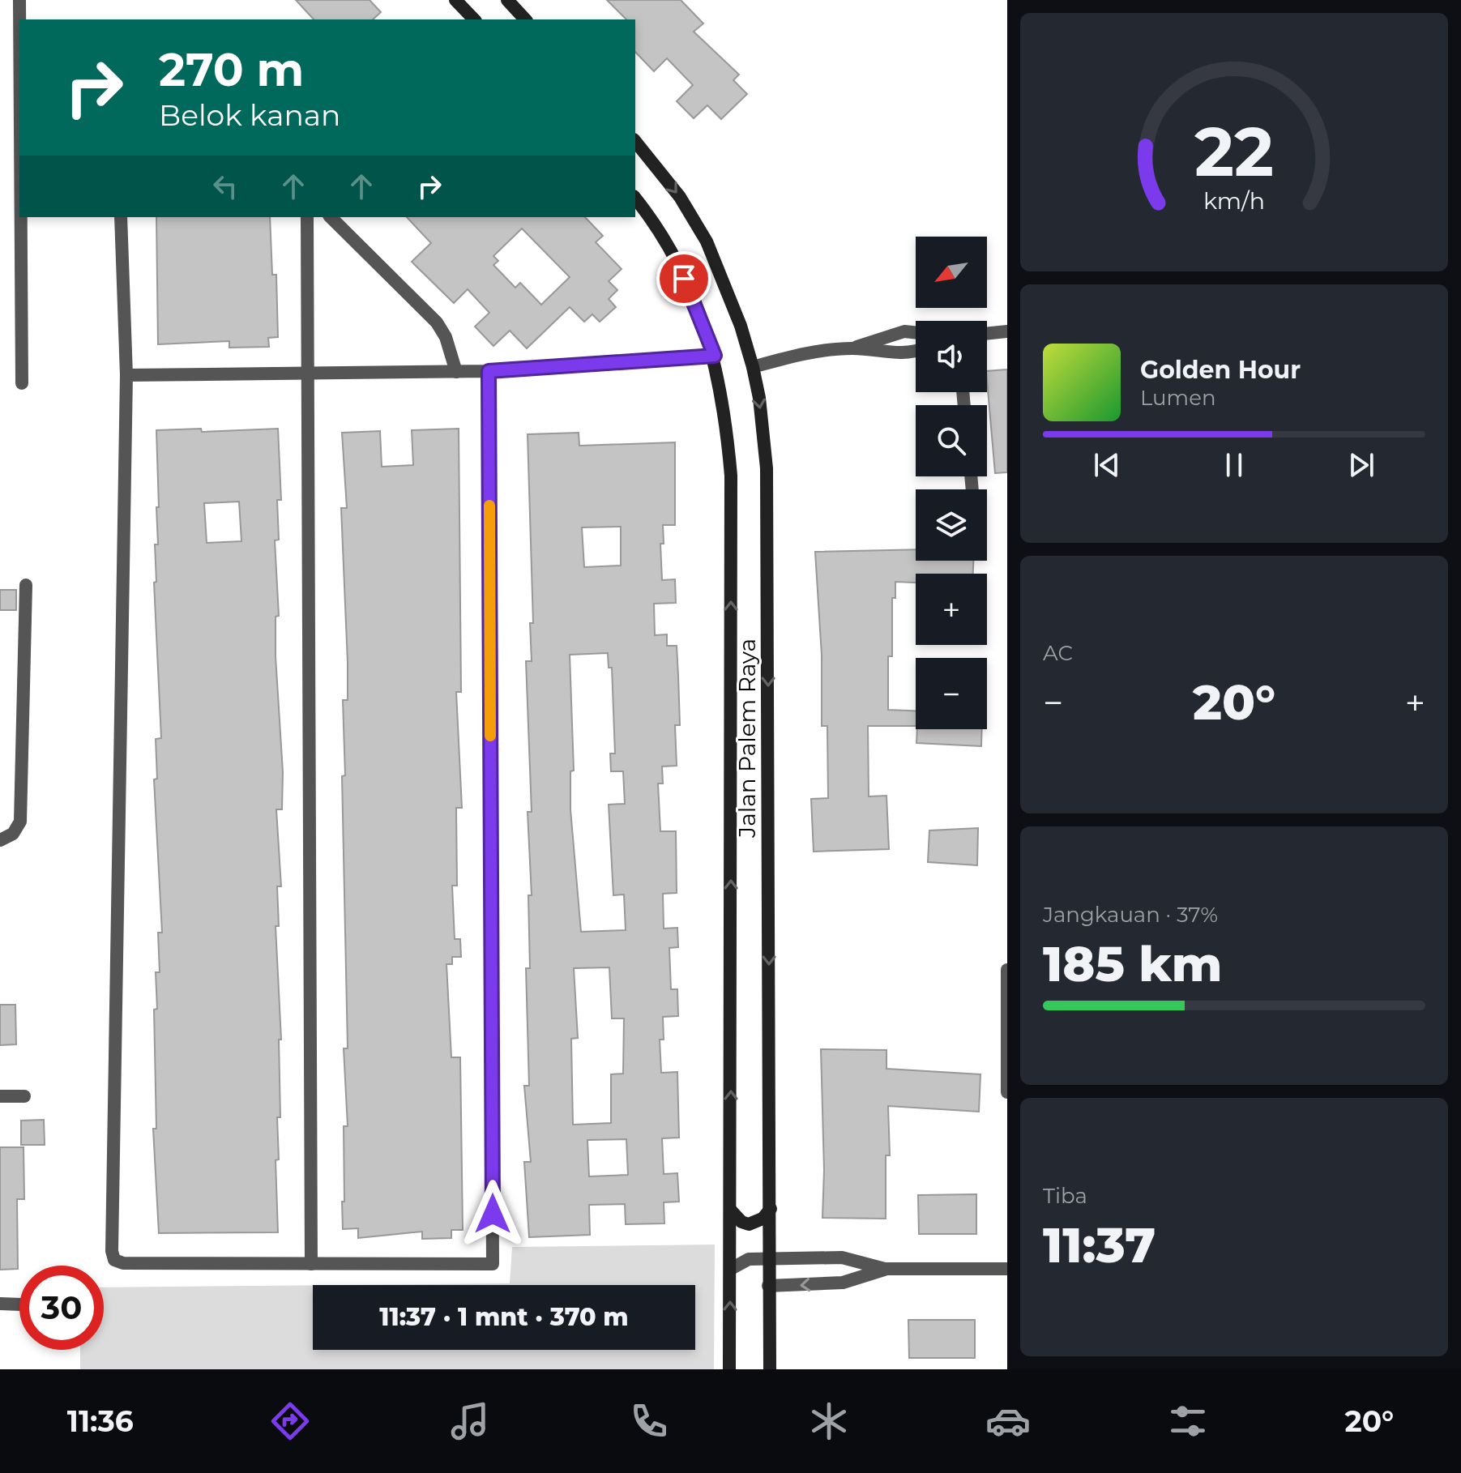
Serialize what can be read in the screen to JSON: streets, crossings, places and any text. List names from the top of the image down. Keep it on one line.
{"streets":{"street":["Jalan Palem Raya"]},"north":"bottom left","page":{"turn":["270 m","Belok kanan"],"map_buttons":["+","−"],"song":["Golden Hour","Lumen"],"tile":["AC",["Jangkauan · 37%","185 km"],["Tiba","11:37"]],"heat":["−","20°","+"],"limit":"30","trip":"11:37 · 1 mnt · 370 m","tabs":["11:36","20°"],"gauge":["22","km/h"]}}
